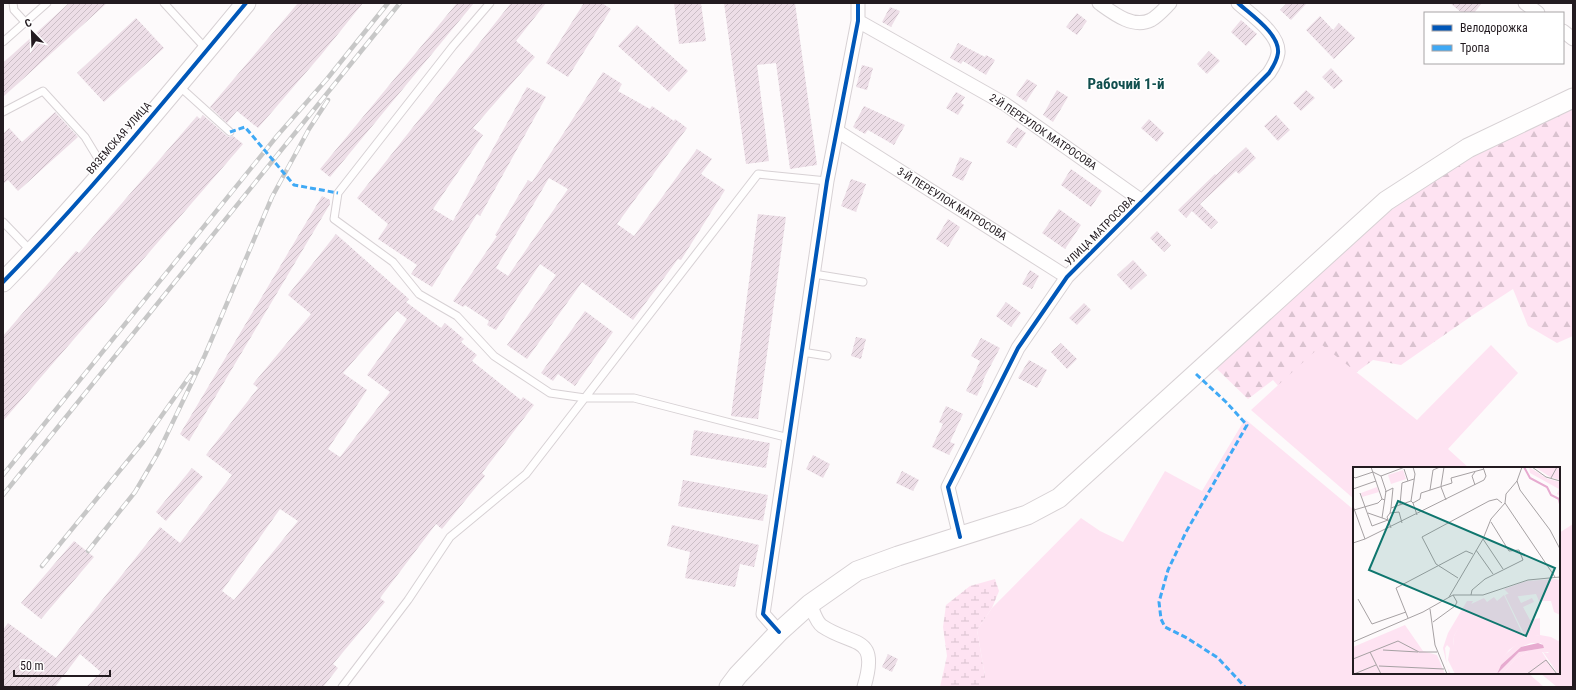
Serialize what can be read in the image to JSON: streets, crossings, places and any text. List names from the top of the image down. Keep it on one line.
{"streets":{"main road":["ВЯЗЕМСКАЯ УЛИЦА"],"street":["2-Й ПЕРЕУЛОК МАТРОСОВА","3-Й ПЕРЕУЛОК МАТРОСОВА","УЛИЦА МАТРОСОВА"]},"crossings":[["2-Й ПЕРЕУЛОК МАТРОСОВА","УЛИЦА МАТРОСОВА"],["3-Й ПЕРЕУЛОК МАТРОСОВА","УЛИЦА МАТРОСОВА"]],"districts":["Рабочий 1‑й"],"legend":["Велодорожка","Тропа"],"scale_bar":"50 m","north":"top left"}
